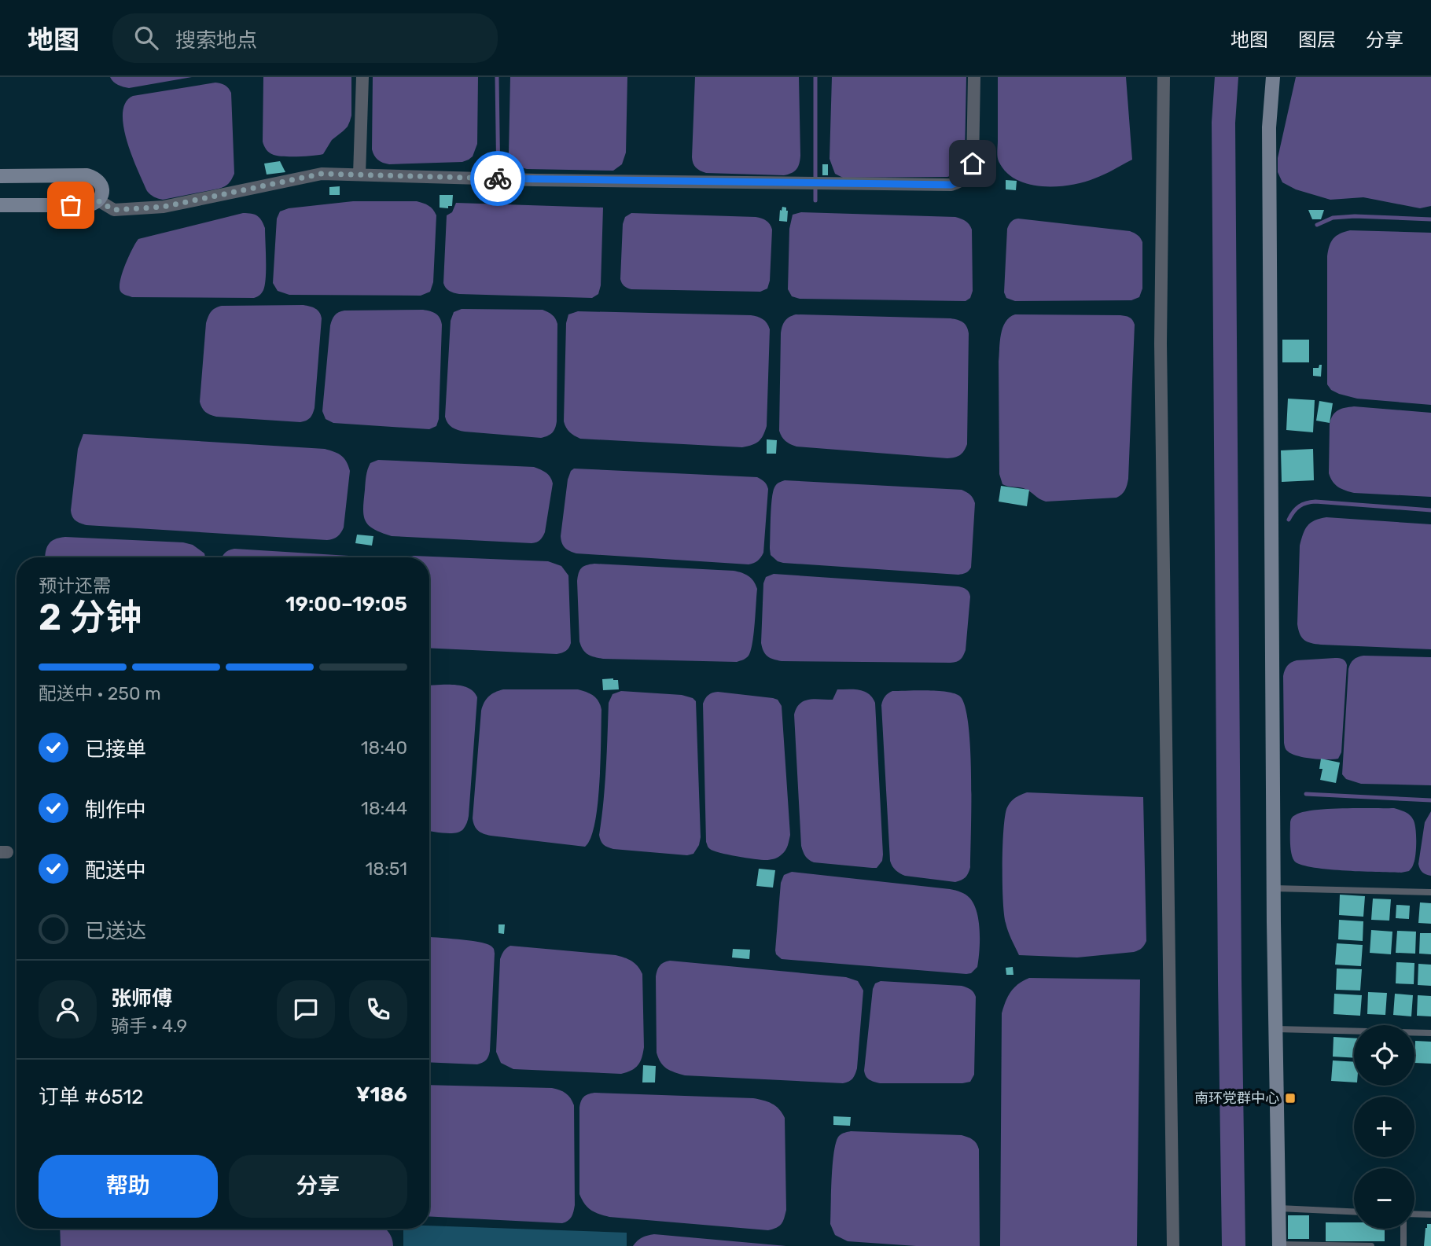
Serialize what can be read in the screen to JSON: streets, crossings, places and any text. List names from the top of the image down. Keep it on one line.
{"places":{"transit":["南环党群中心"]},"page":{"header":"地图","search":"搜索地点","nav":["地图","图层","分享"],"heading":["2 分钟","预计还需","19:00–19:05"],"panel":["张师傅","骑手 · 4.9","订单 #6512","¥186"],"bar":"配送中 · 250 m","list":[["已接单","18:40"],["制作中","18:44"],["配送中","18:51"],"已送达"],"map_buttons":["+","−"],"buttons":["帮助","分享"]}}
